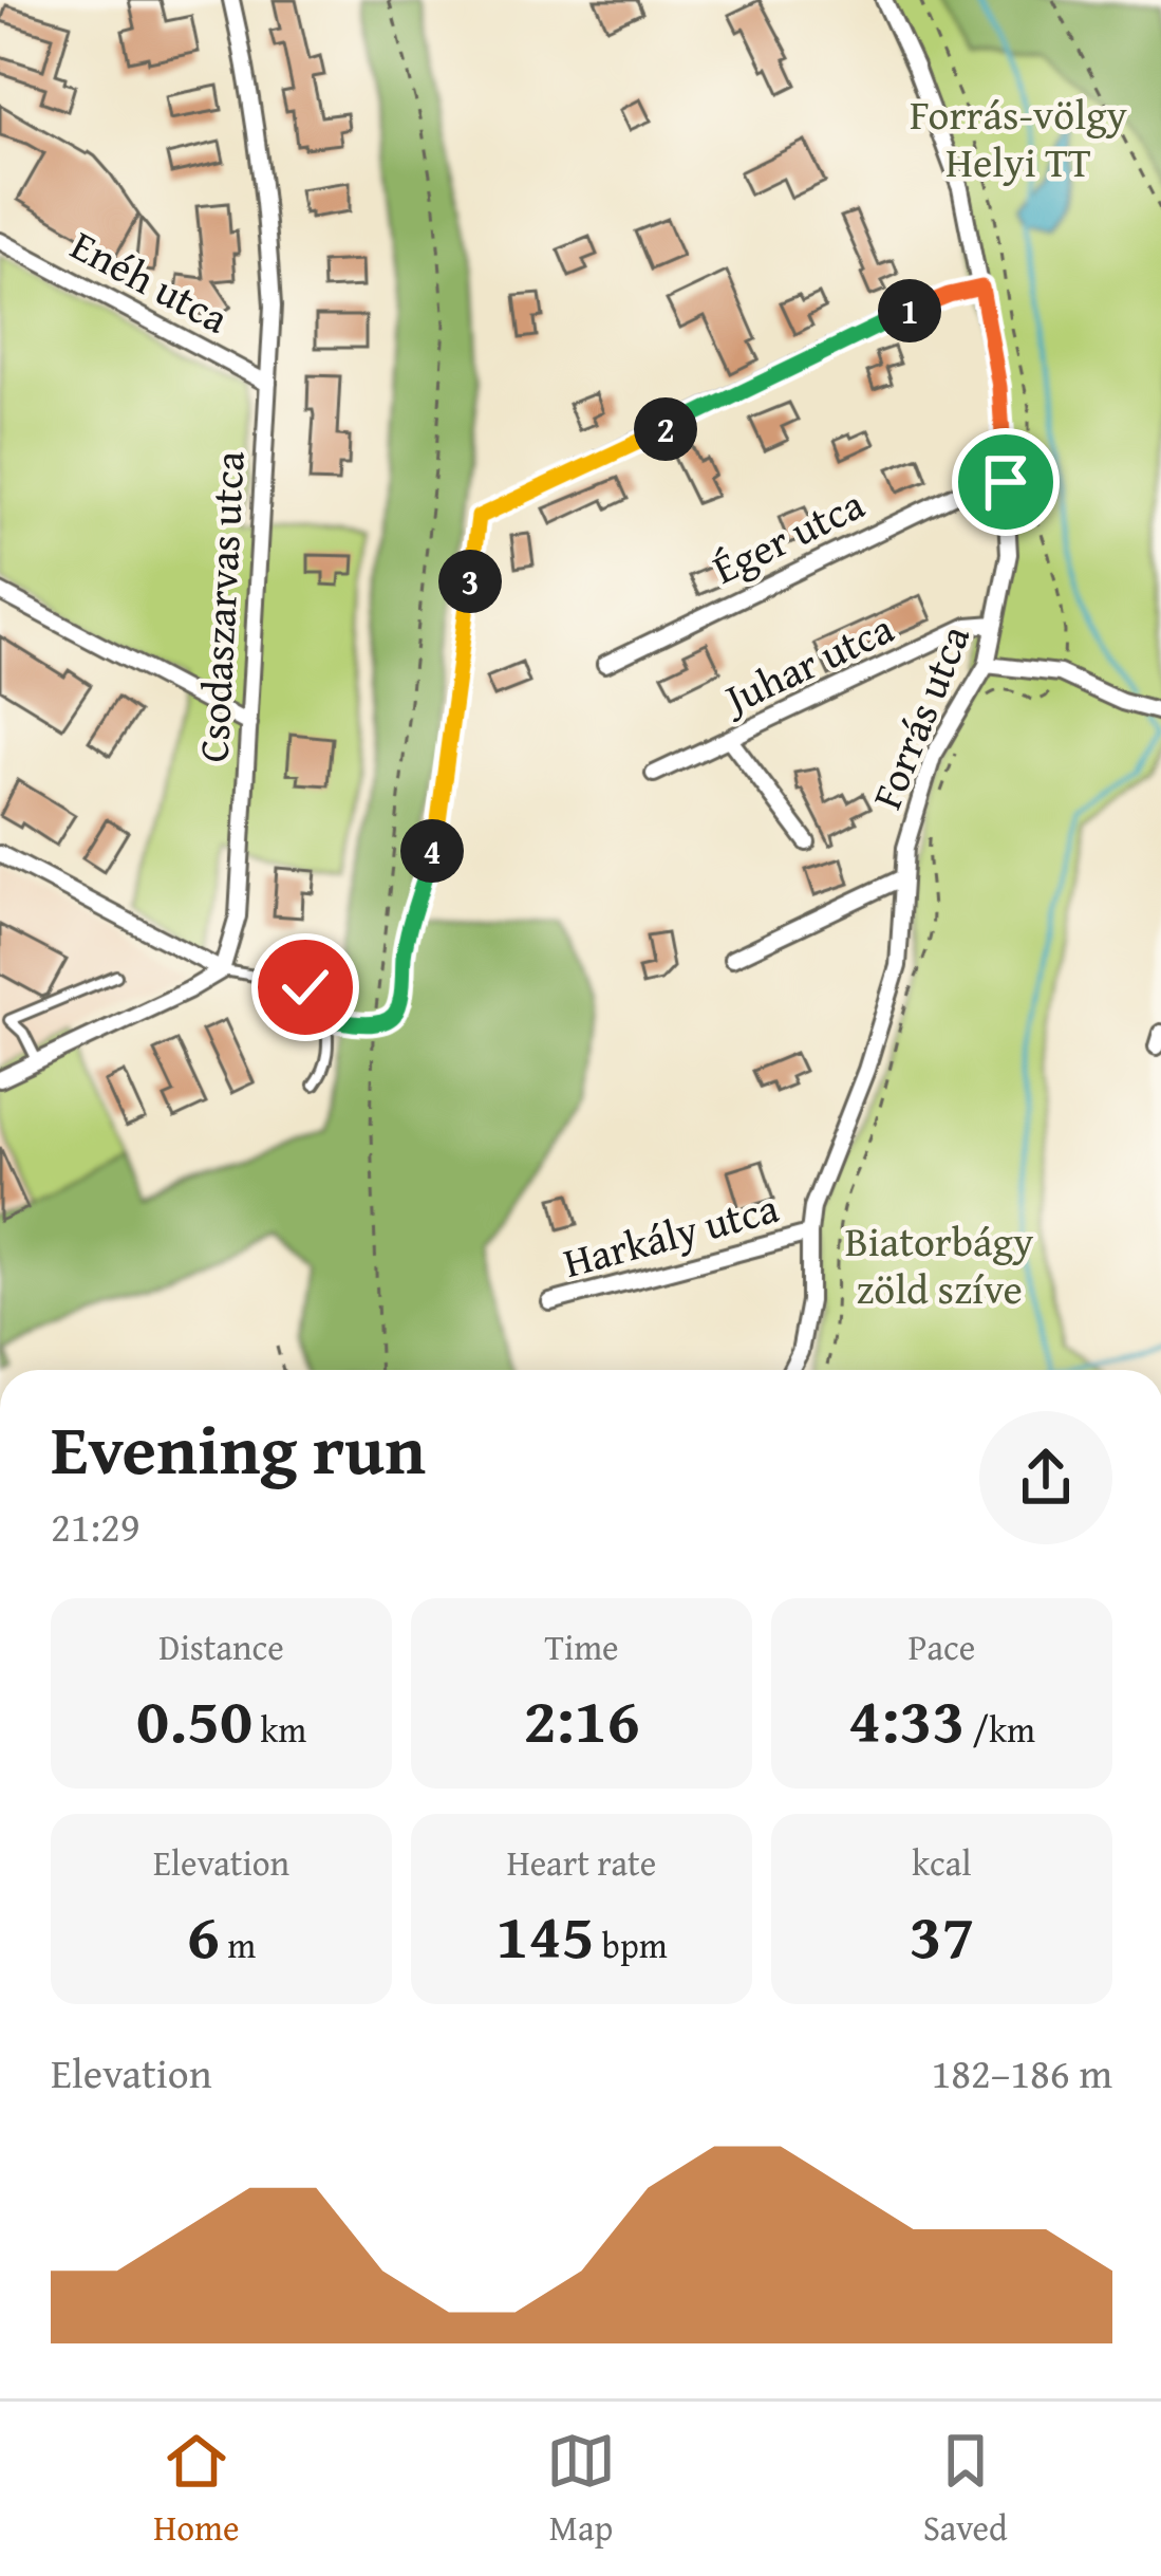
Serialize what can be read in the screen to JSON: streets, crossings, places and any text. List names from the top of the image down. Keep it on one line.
{"streets":{"street":["Enéh utca","Éger utca","Csodaszarvas utca","Juhar utca","Forrás utca","Harkály utca"]},"crossings":[["Enéh utca","Csodaszarvas utca"],["Éger utca","Forrás utca"],["Juhar utca","Forrás utca"],["Forrás utca","Harkály utca"]],"parks":["Forrás-völgy Helyi TT","Biatorbágy zöld szíve"],"page":{"pins":["1","2","3","4"],"heading":["Evening run","21:29"],"stats":[["Distance","0.50 km"],["Time","2:16"],["Pace","4:33 /km"],["Elevation","6 m"],["Heart rate","145 bpm"],["kcal","37"]],"chart":["Elevation","182–186 m"],"tabs":["Home","Map","Saved"]}}
